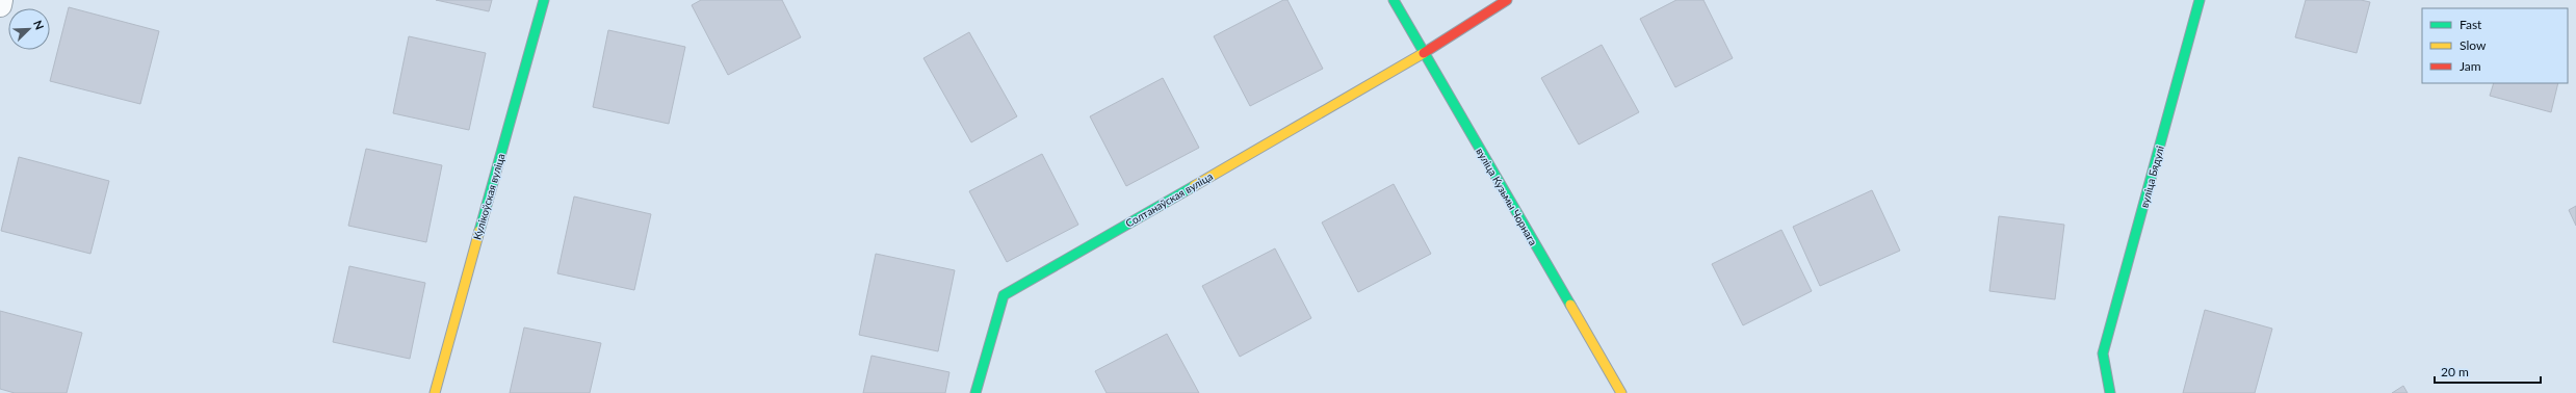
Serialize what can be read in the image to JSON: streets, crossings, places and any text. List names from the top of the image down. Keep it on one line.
{"streets":{"street":["вуліца Бядулі","Кулікоўская вуліца","вуліца Кузьмы Чорнага","Солтанаўская вуліца"]},"crossings":[["вуліца Кузьмы Чорнага","Солтанаўская вуліца"]],"legend":["Fast","Slow","Jam"],"scale_bar":"20 m","north":"top right"}
